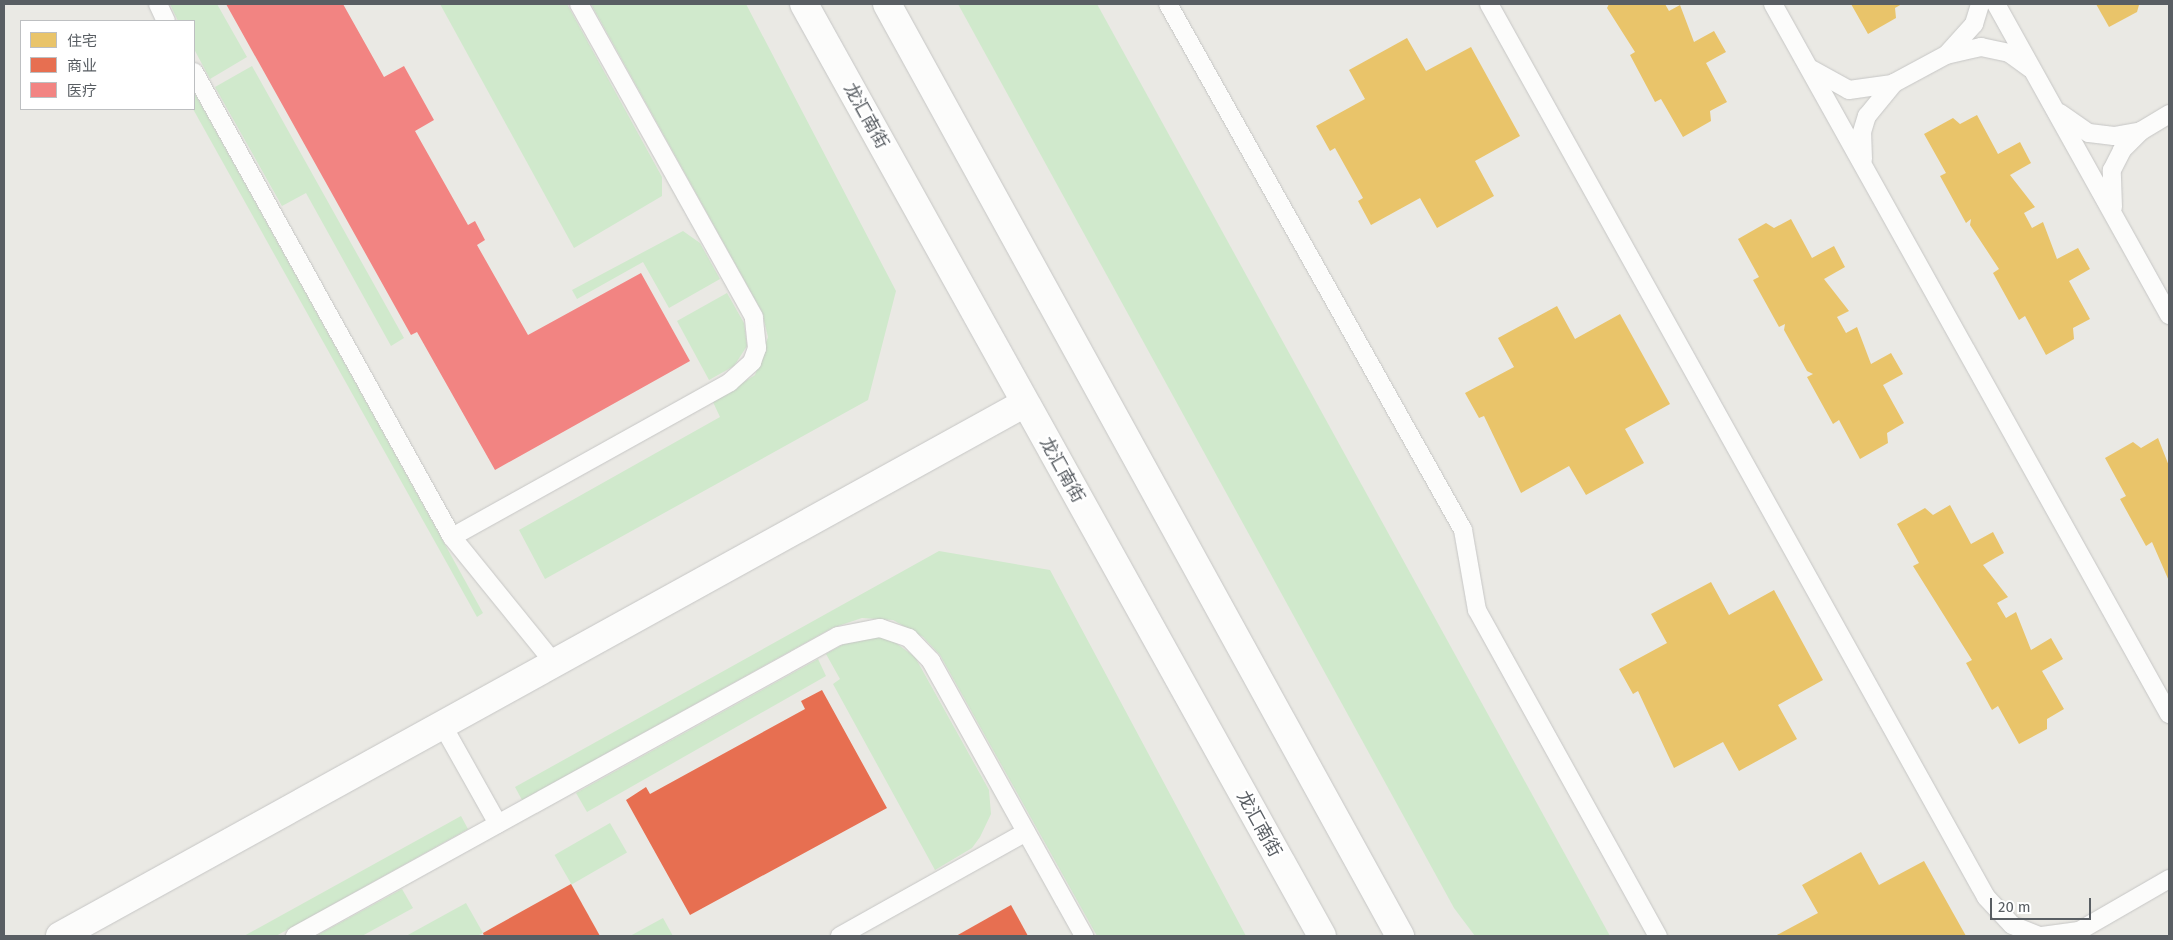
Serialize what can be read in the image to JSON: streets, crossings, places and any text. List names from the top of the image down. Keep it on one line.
{"streets":{"main road":["龙汇南街"]},"legend":["住宅","商业","医疗"],"scale_bar":"20 m"}
